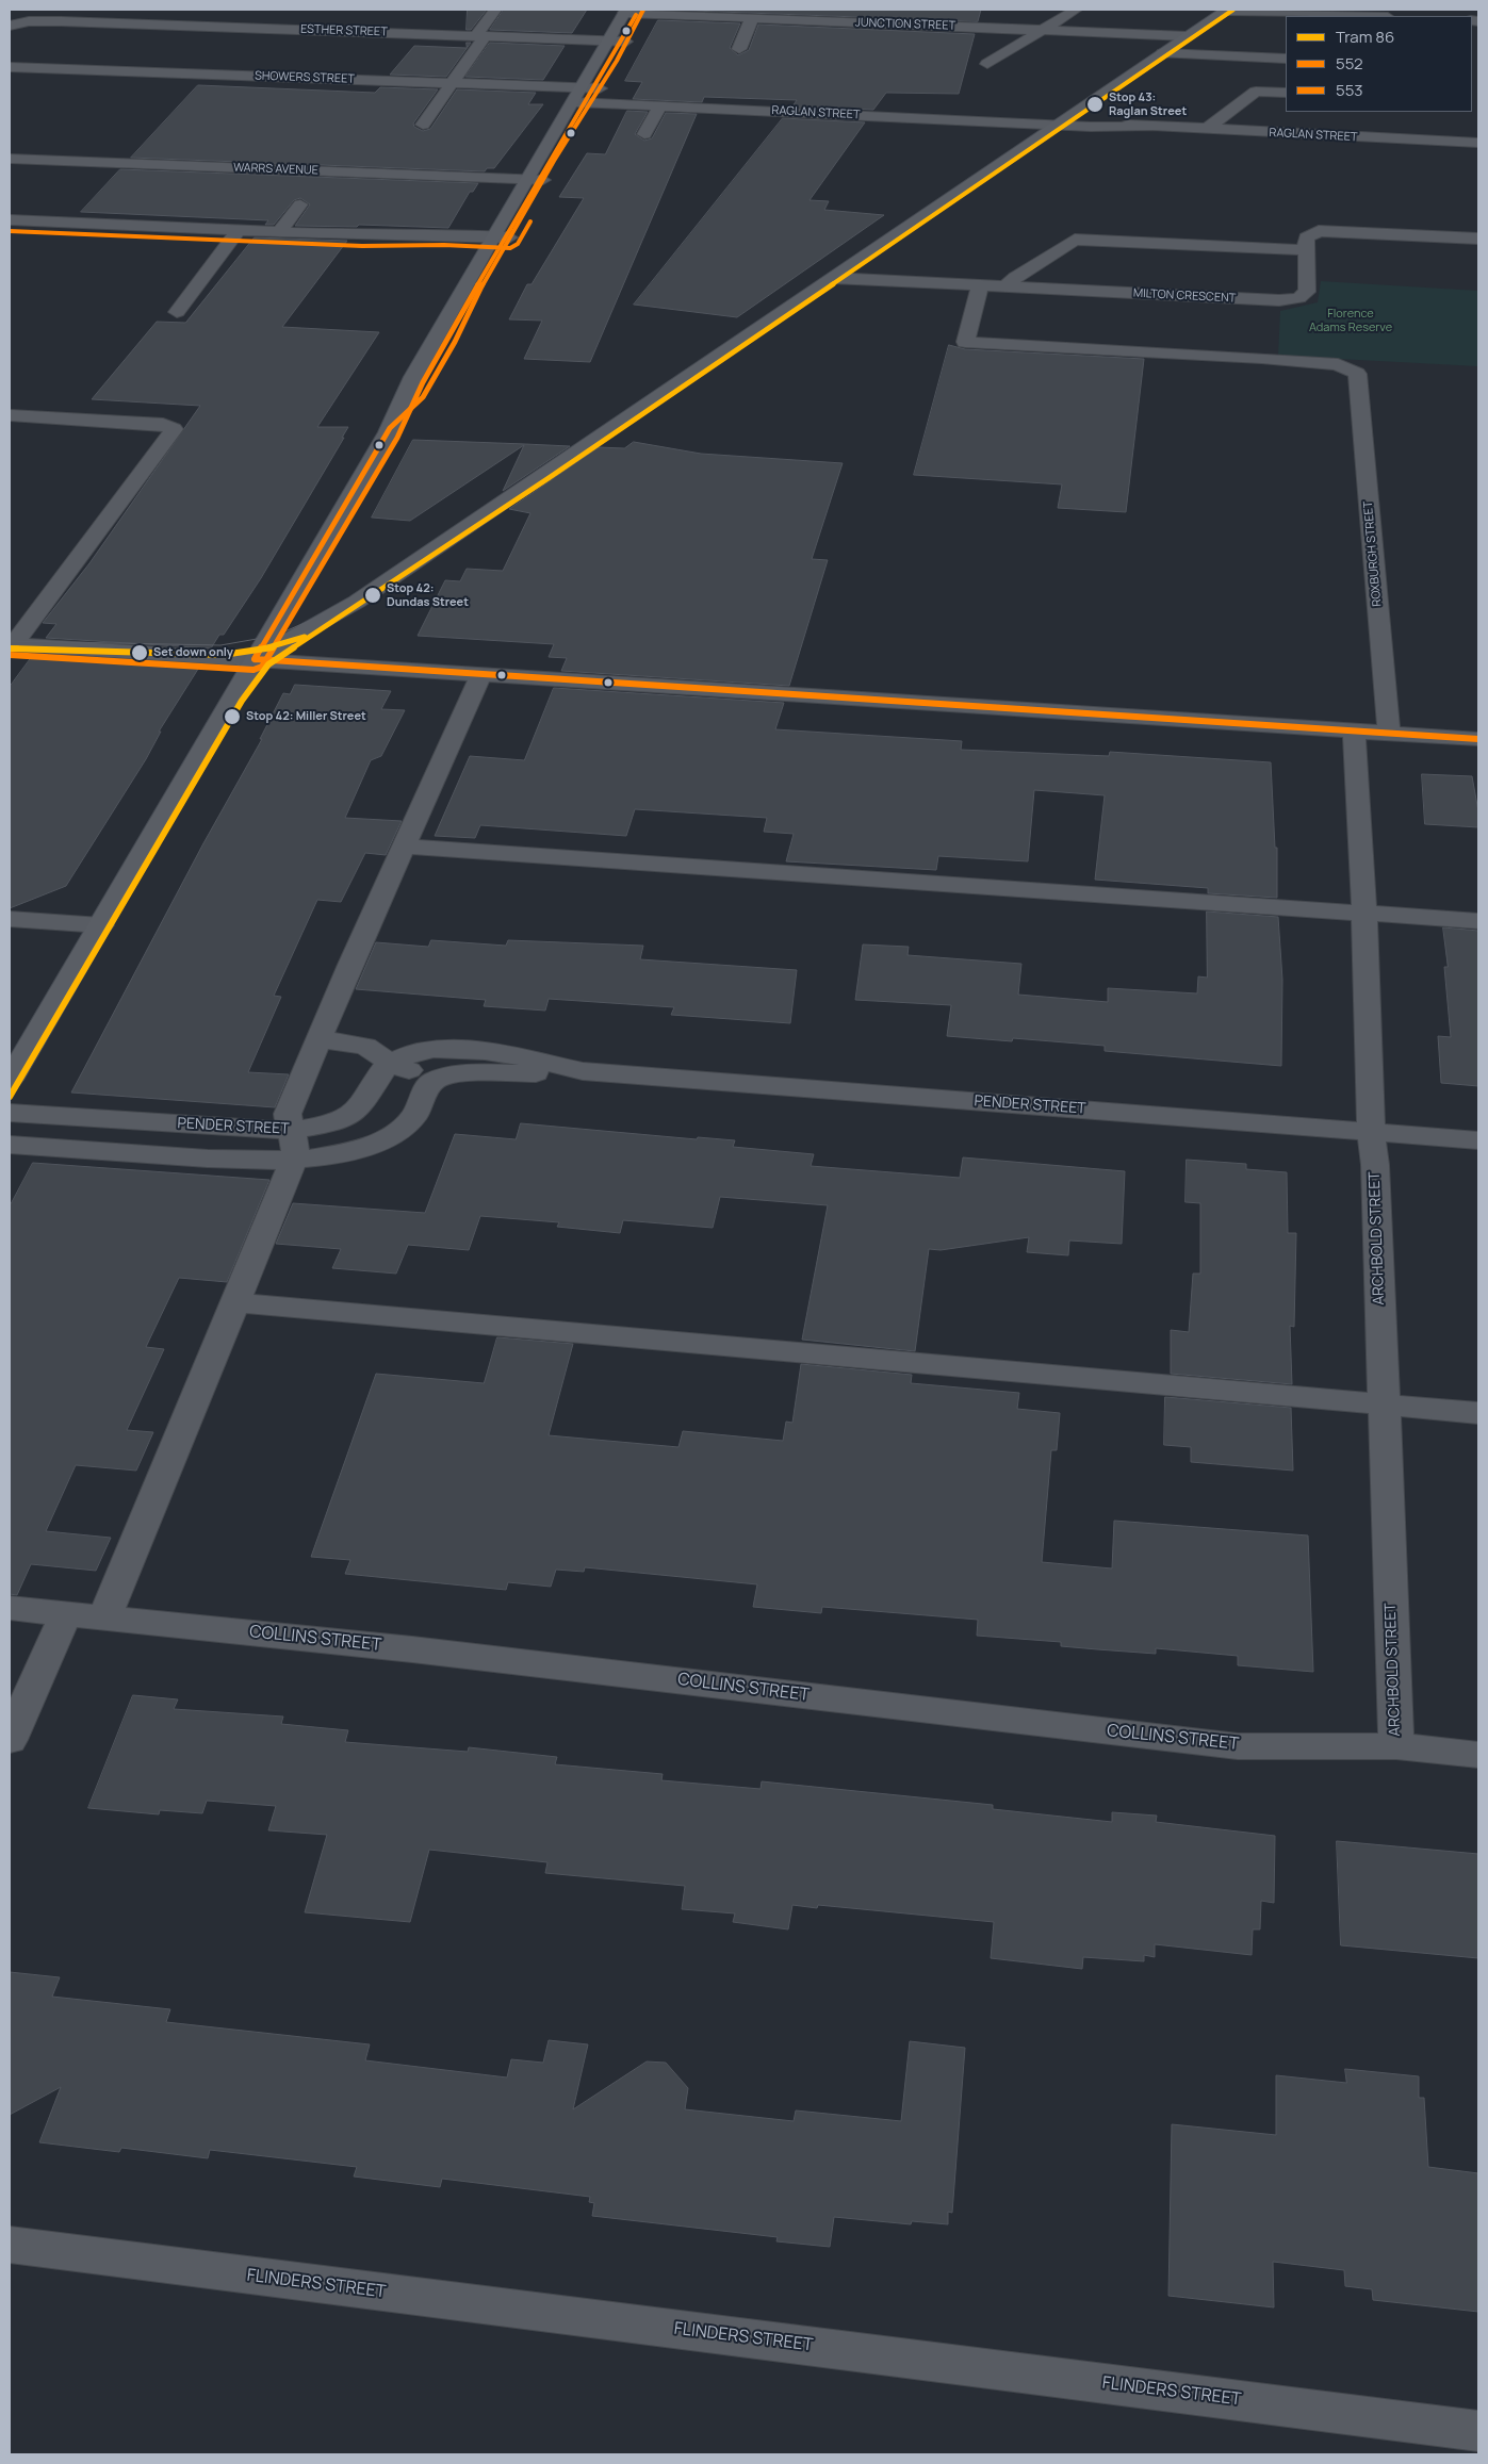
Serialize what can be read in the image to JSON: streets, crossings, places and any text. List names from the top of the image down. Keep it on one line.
{"streets":{"street":["JUNCTION STREET","ESTHER STREET","SHOWERS STREET","RAGLAN STREET","WARRS AVENUE","MILTON CRESCENT","ROXBURGH STREET","PENDER STREET","ARCHBOLD STREET","COLLINS STREET","FLINDERS STREET"]},"crossings":[["MILTON CRESCENT","ROXBURGH STREET"],["PENDER STREET","ARCHBOLD STREET"],["ARCHBOLD STREET","COLLINS STREET"]],"parks":["Florence Adams Reserve"],"places":["Stop 43: Raglan Street","Stop 42: Dundas Street","Set down only","Stop 42: Miller Street"],"lines":["tram line 86","transit line 552","transit line 553"],"legend":["Tram 86","552","553"]}
